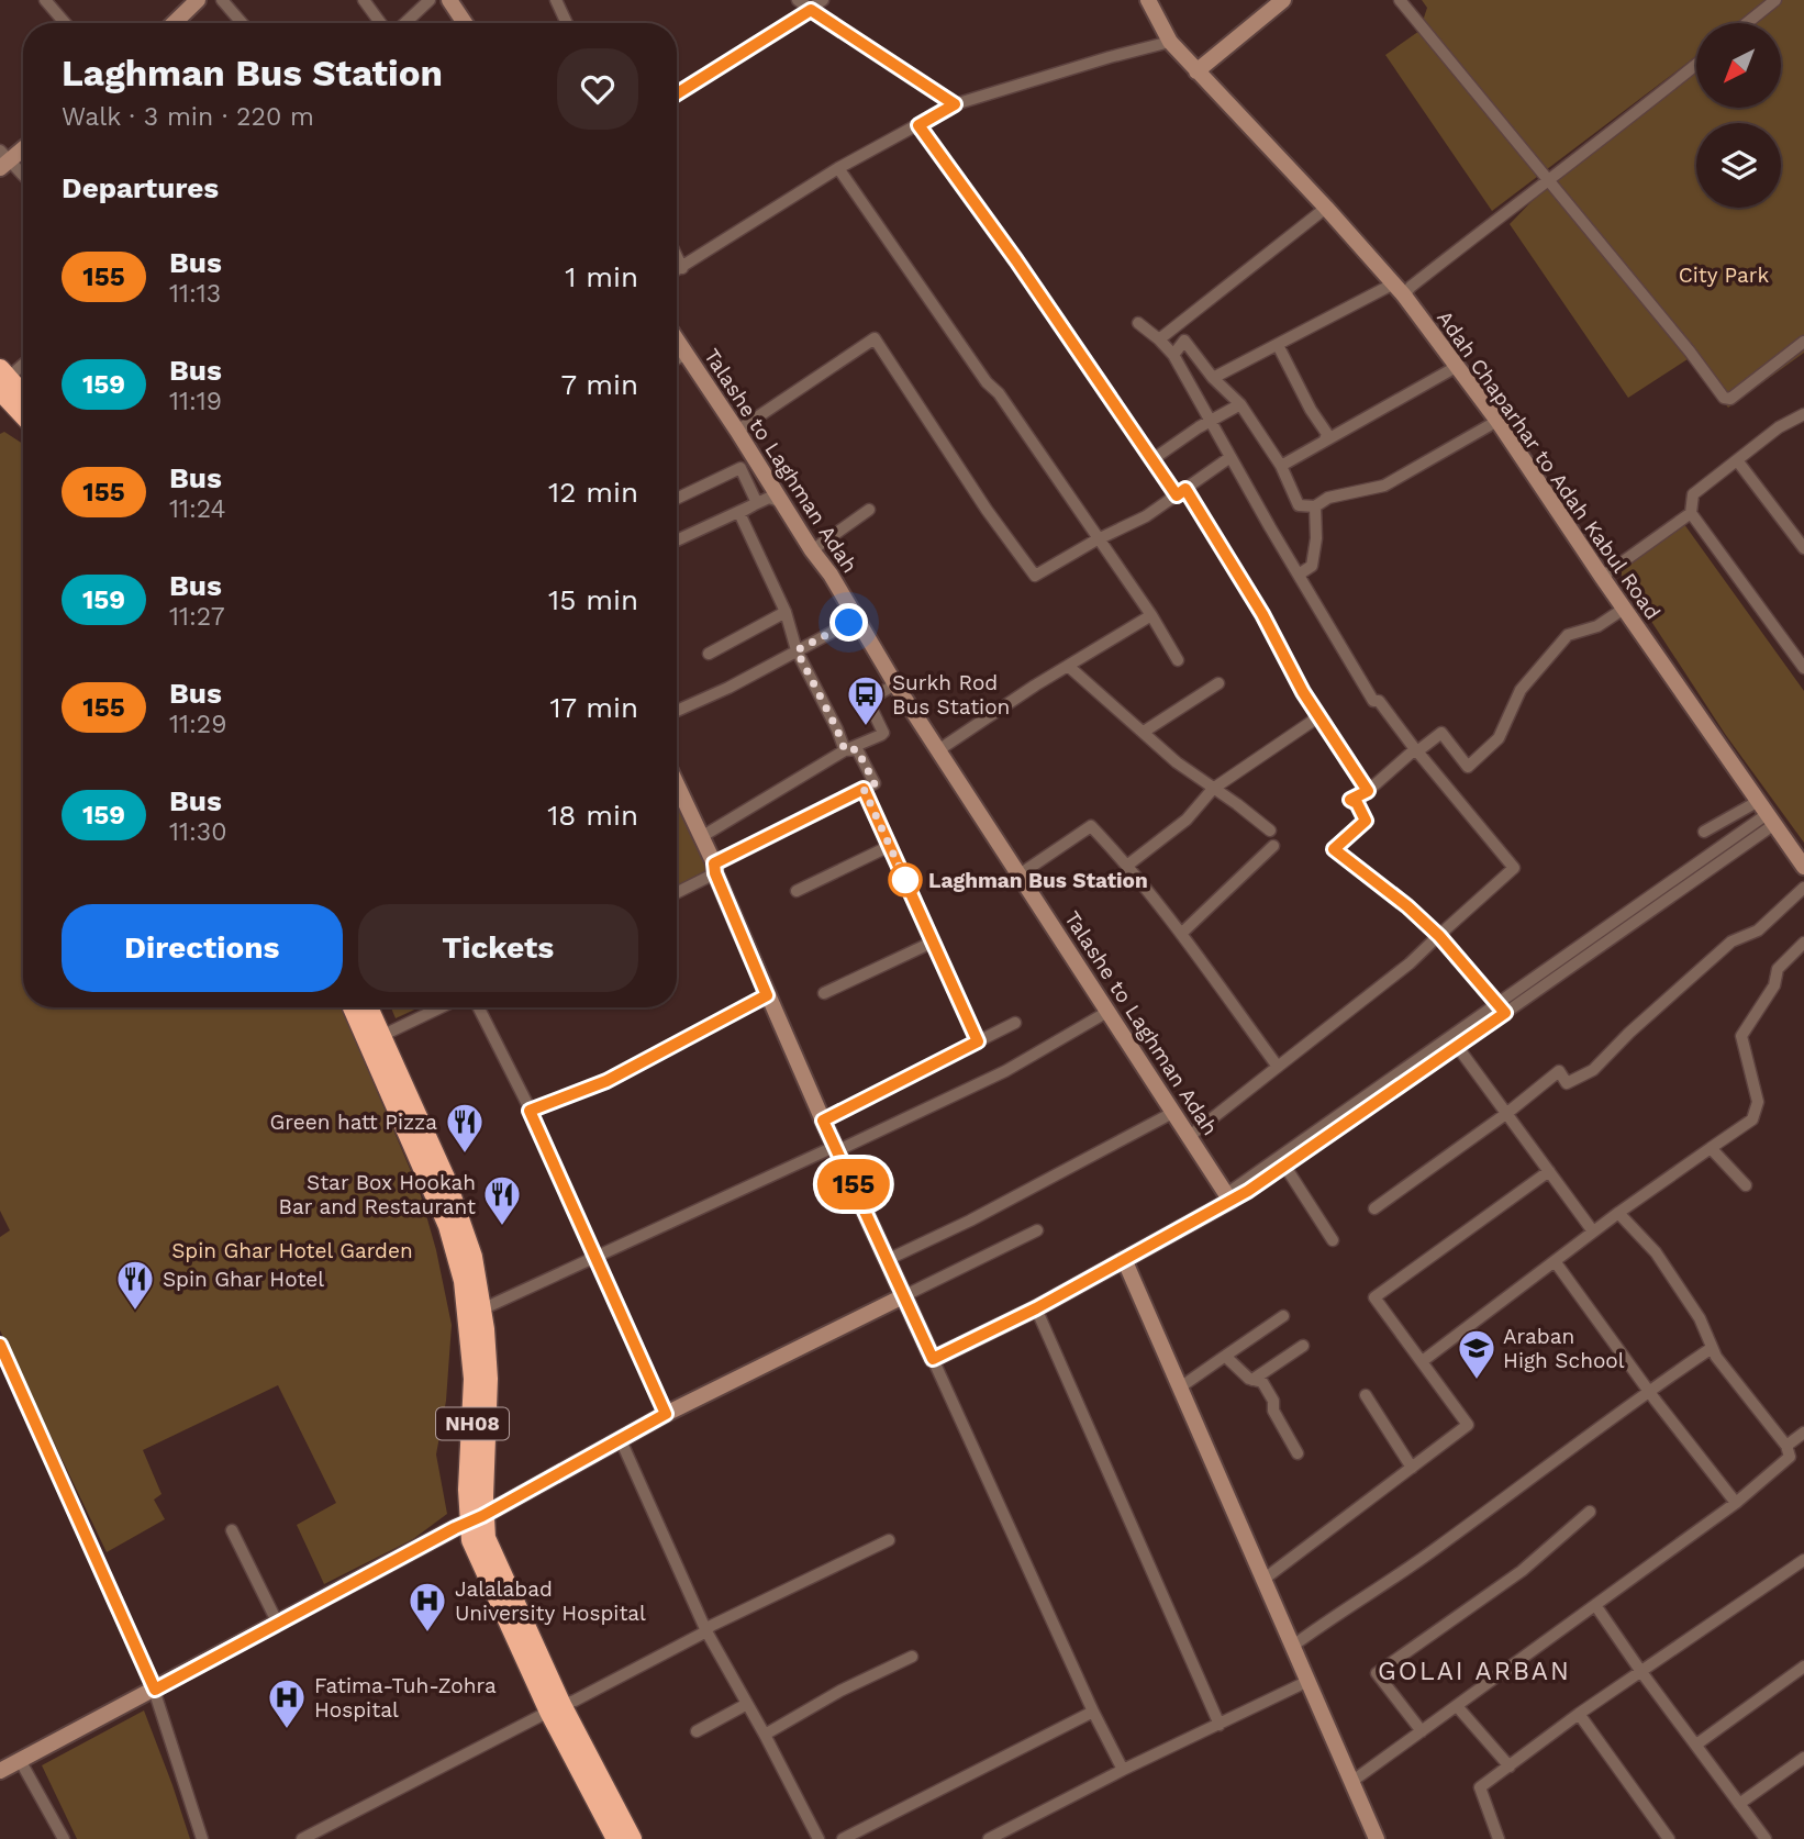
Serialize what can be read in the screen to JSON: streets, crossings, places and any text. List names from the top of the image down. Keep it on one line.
{"streets":{"highway":["NH08"],"main road":["Talashe to Laghman Adah","Adah Chaparhar to Adah Kabul Road"]},"districts":["GOLAI ARBAN"],"parks":["City Park","Spin Ghar Hotel Garden"],"places":{"bus stop":["Surkh Rod Bus Station"],"other":["Laghman Bus Station"],"restaurant":["Green hatt Pizza","Star Box Hookah Bar and Restaurant","Spin Ghar Hotel"],"school or university":["Araban High School"],"hospital":["Jalalabad University Hospital","Fatima-Tuh-Zohra Hospital"]},"lines":["bus line 155"],"north":"bottom left","page":{"on_map":"155","heading":[["Laghman Bus Station","Walk · 3 min · 220 m"],"Departures"],"list":[{"mark":"155","name":"Bus","note":"11:13","value":"1 min"},{"mark":"159","name":"Bus","note":"11:19","value":"7 min"},{"mark":"155","name":"Bus","note":"11:24","value":"12 min"},{"mark":"159","name":"Bus","note":"11:27","value":"15 min"},{"mark":"155","name":"Bus","note":"11:29","value":"17 min"},{"mark":"159","name":"Bus","note":"11:30","value":"18 min"}],"buttons":["Directions","Tickets"]}}
